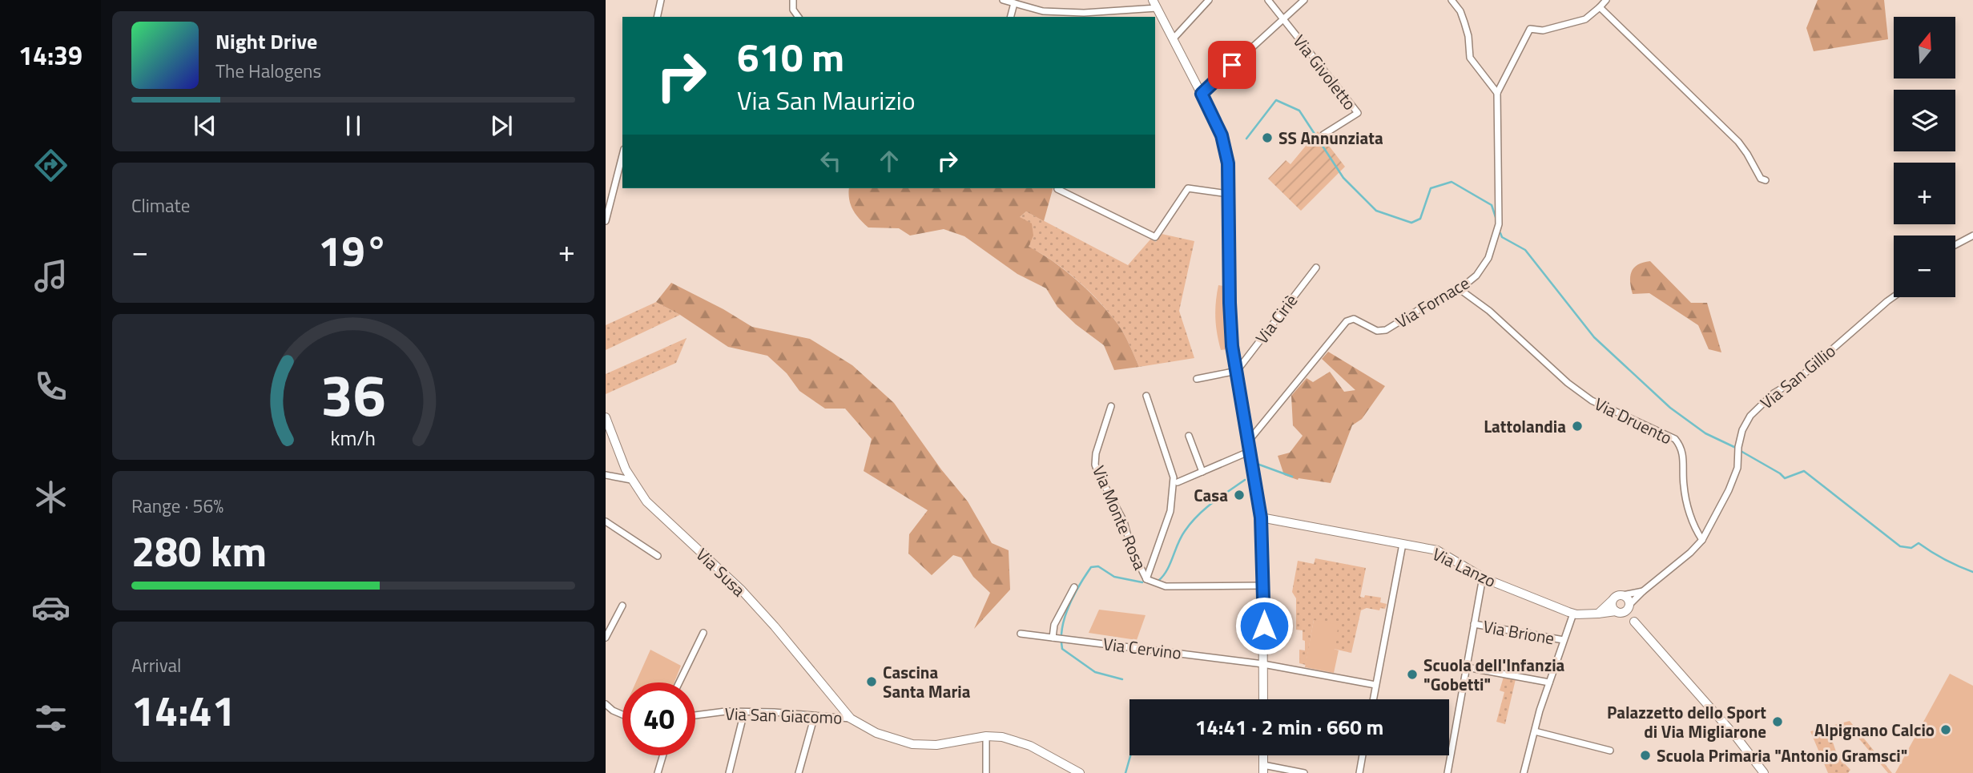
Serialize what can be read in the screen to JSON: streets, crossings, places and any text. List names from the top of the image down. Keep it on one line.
{"streets":{"street":["Via Givoletto","Via Fornace","Via Ciriè","Via San Gillio","Via Druento","Via Monte Rosa","Via Lanzo","Via Susa","Via Brione","Via Cervino","Via San Giacomo"]},"crossings":[["Via Fornace","Via Druento"],["Via San Gillio","Via Druento"],["Via San Gillio","Via Lanzo"],["Via Susa","Via San Giacomo"]],"places":["SS Annunziata","Lattolandia","Casa","Scuola dell'Infanzia \"Gobetti\"","Cascina Santa Maria","Palazzetto dello Sport di Via Migliarone","Alpignano Calcio","Scuola Primaria \"Antonio Gramsci\""],"north":"top","page":{"tabs":"14:39","map_buttons":["+","−"],"turn":["610 m","Via San Maurizio"],"song":["Night Drive","The Halogens"],"tile":["Climate",["Range · 56%","280 km"],["Arrival","14:41"]],"heat":["−","19°","+"],"limit":"40","trip":"14:41 · 2 min · 660 m","gauge":["36","km/h"]}}
